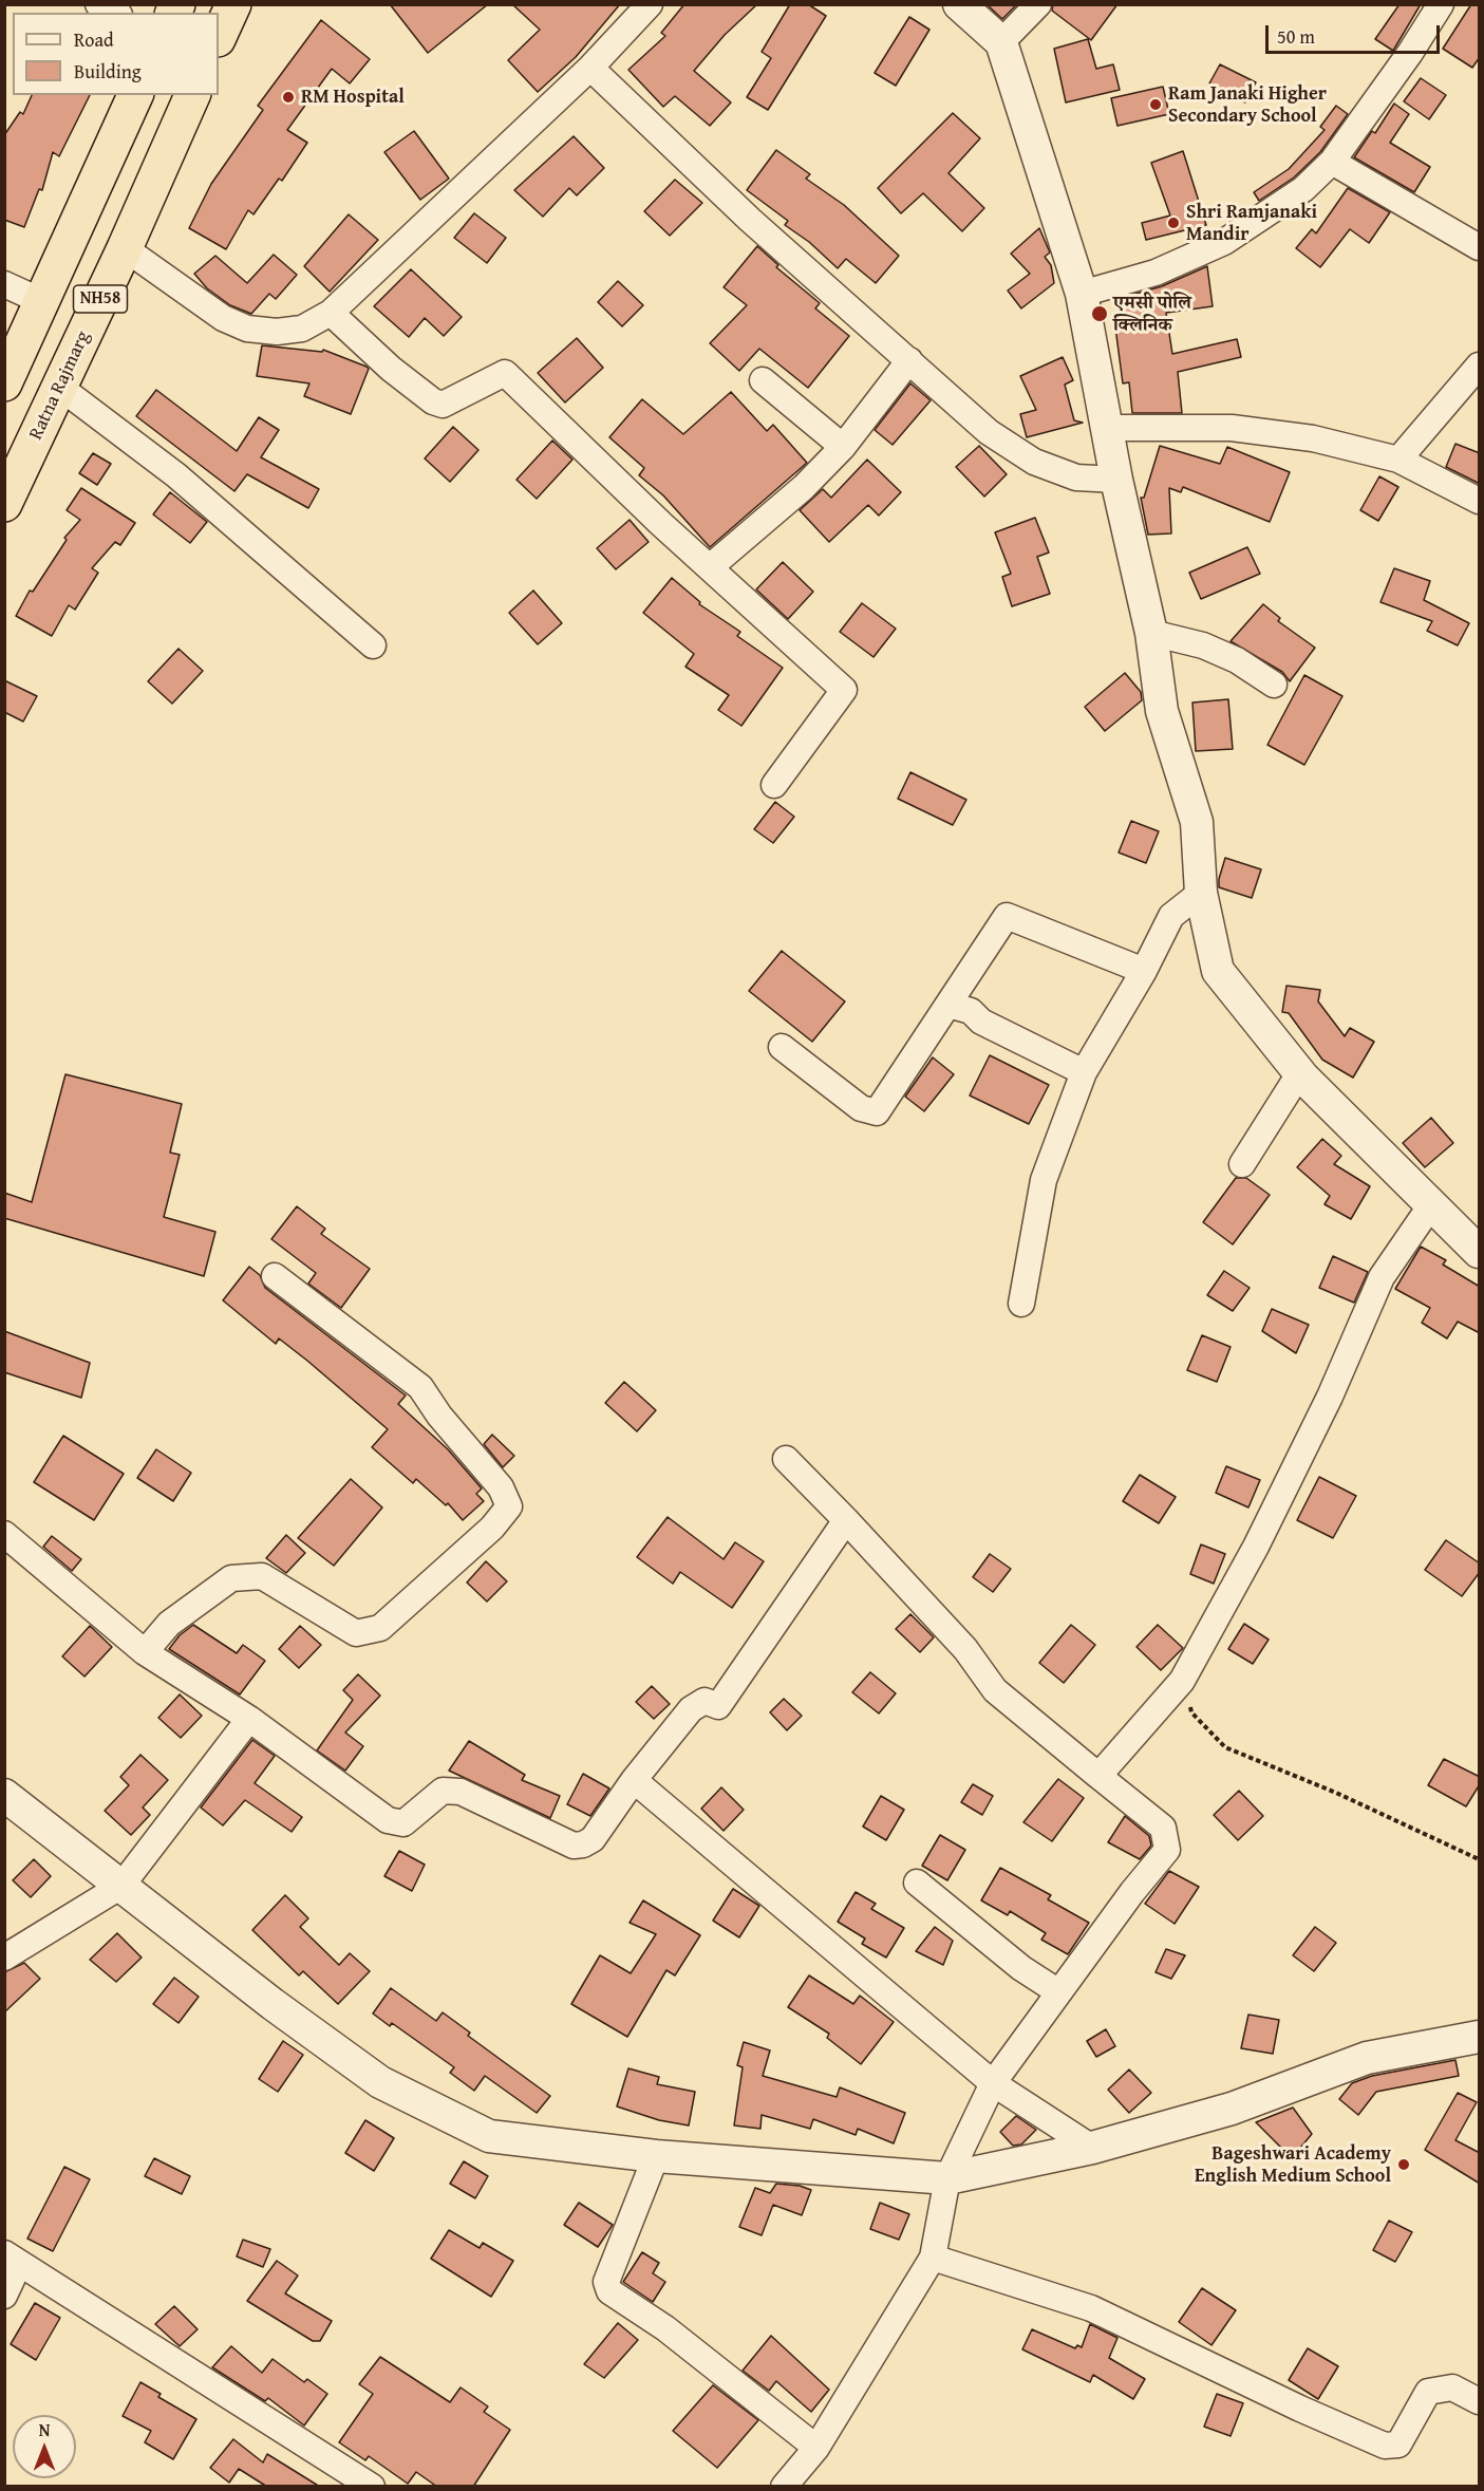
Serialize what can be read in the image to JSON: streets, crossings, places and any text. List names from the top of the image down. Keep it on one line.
{"streets":{"highway":["NH58","Ratna Rajmarg"]},"places":["RM Hospital","Ram Janaki Higher Secondary School","Shri Ramjanaki Mandir","एमसी पोलि क्लिनिक","Bageshwari Academy English Medium School"],"legend":["Road","Building"],"scale_bar":"50 m","north":"top"}
